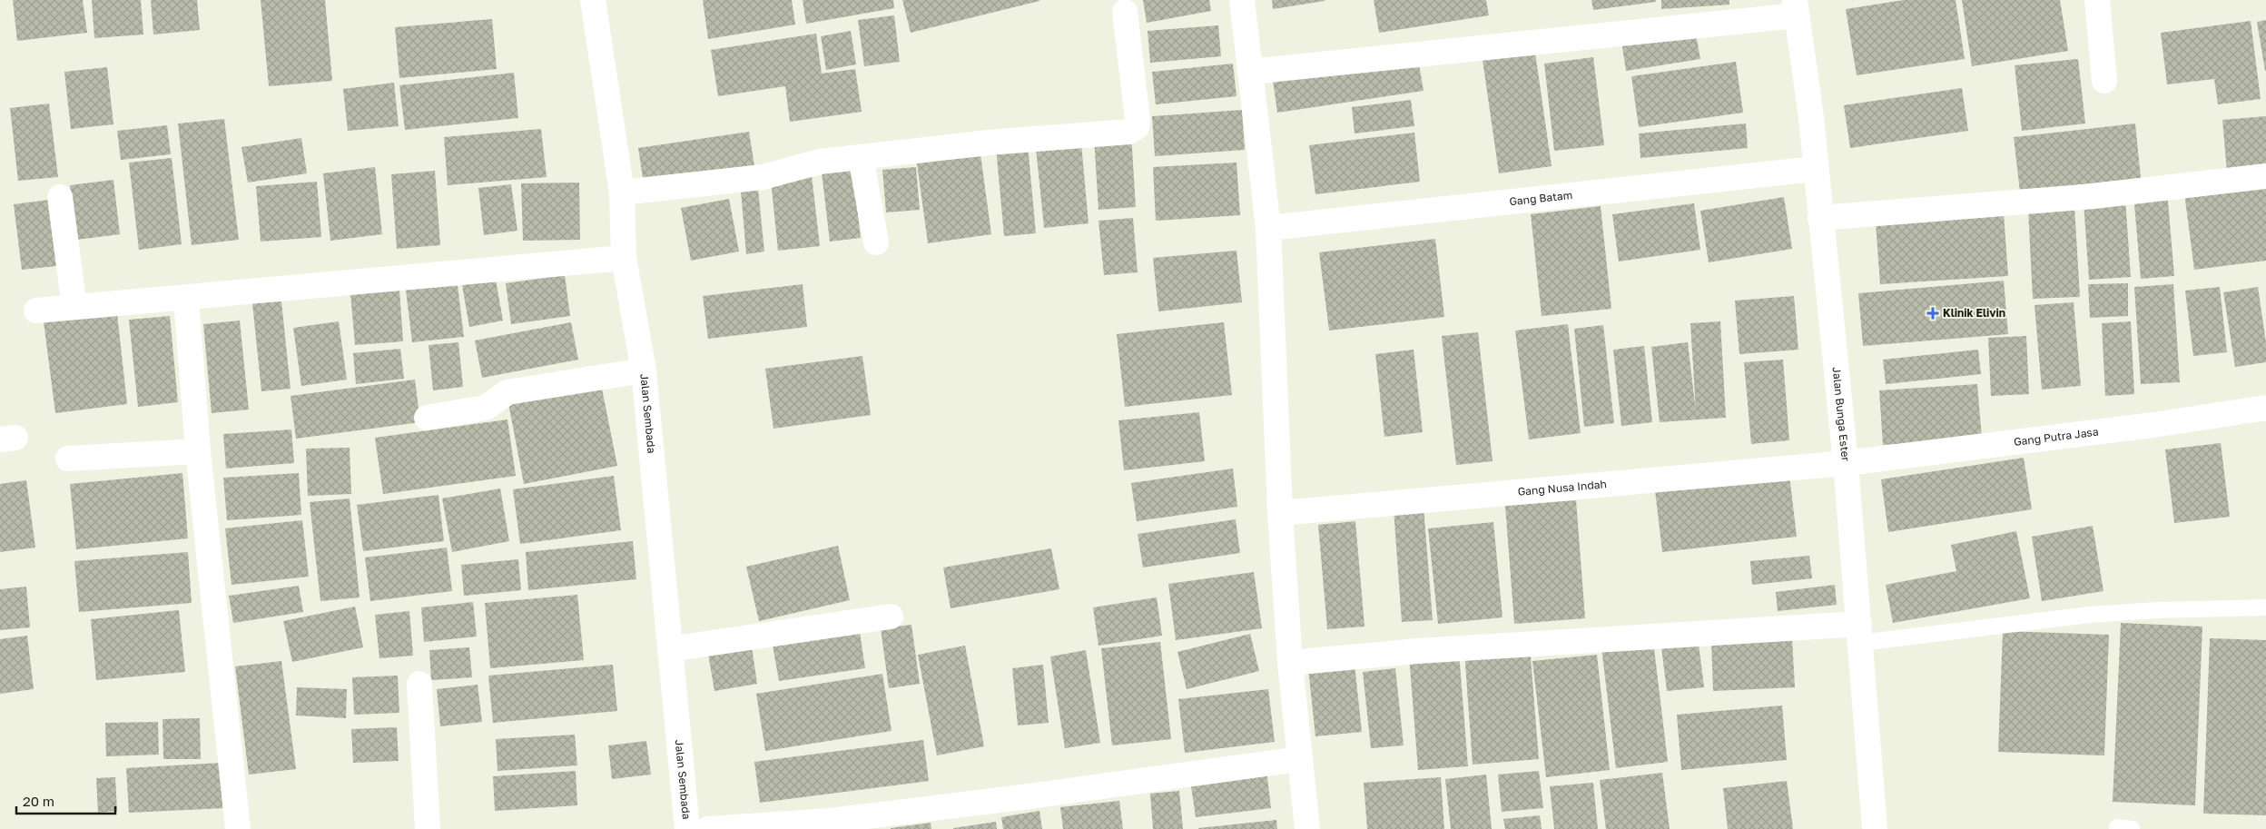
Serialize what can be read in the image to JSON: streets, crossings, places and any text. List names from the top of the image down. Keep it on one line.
{"streets":{"street":["Gang Batam","Jalan Sembada","Jalan Bunga Ester","Gang Putra Jasa","Gang Nusa Indah"]},"crossings":[["Gang Batam","Jalan Bunga Ester"],["Jalan Bunga Ester","Gang Putra Jasa"],["Jalan Bunga Ester","Gang Nusa Indah"],["Gang Putra Jasa","Gang Nusa Indah"]],"places":{"health":["Klinik Elivin"]},"scale_bar":"20 m"}
